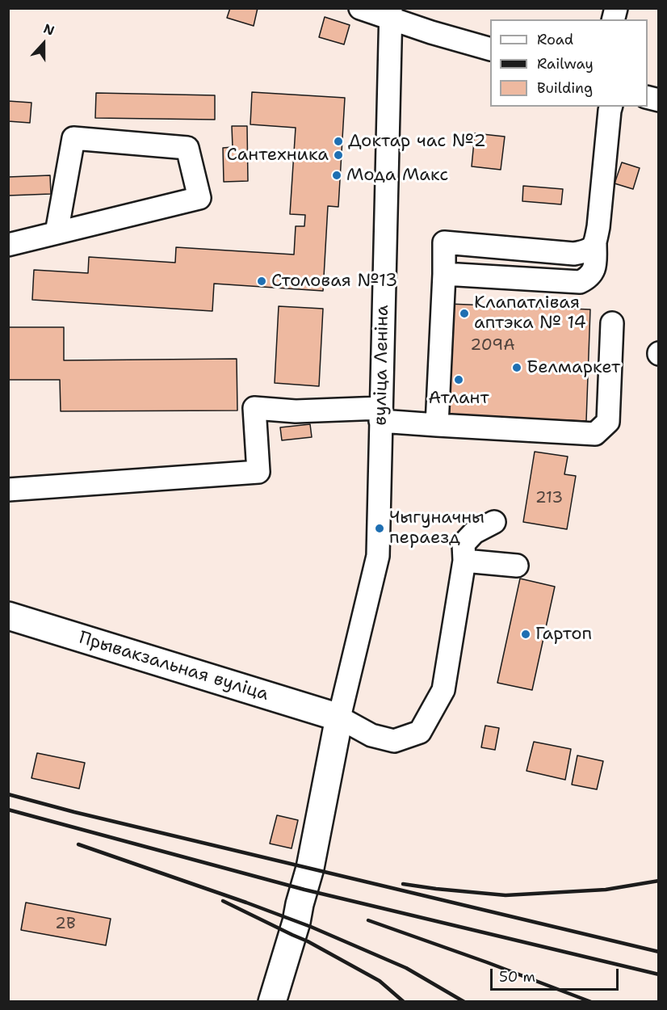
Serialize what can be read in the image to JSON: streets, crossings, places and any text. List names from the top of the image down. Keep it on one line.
{"streets":{"main road":["Прывакзальная вуліца"],"street":["вуліца Леніна"]},"crossings":[["вуліца Леніна","Прывакзальная вуліца"]],"places":["Доктар час №2","Сантехника","Мода Макс","Столовая №13","Клапатлівая аптэка № 14","Белмаркет","Атлант","Чыгуначны пераезд","Гартоп"],"house_numbers":["209А","213","2В"],"legend":["Road","Railway","Building"],"scale_bar":"50 m","north":"top"}
